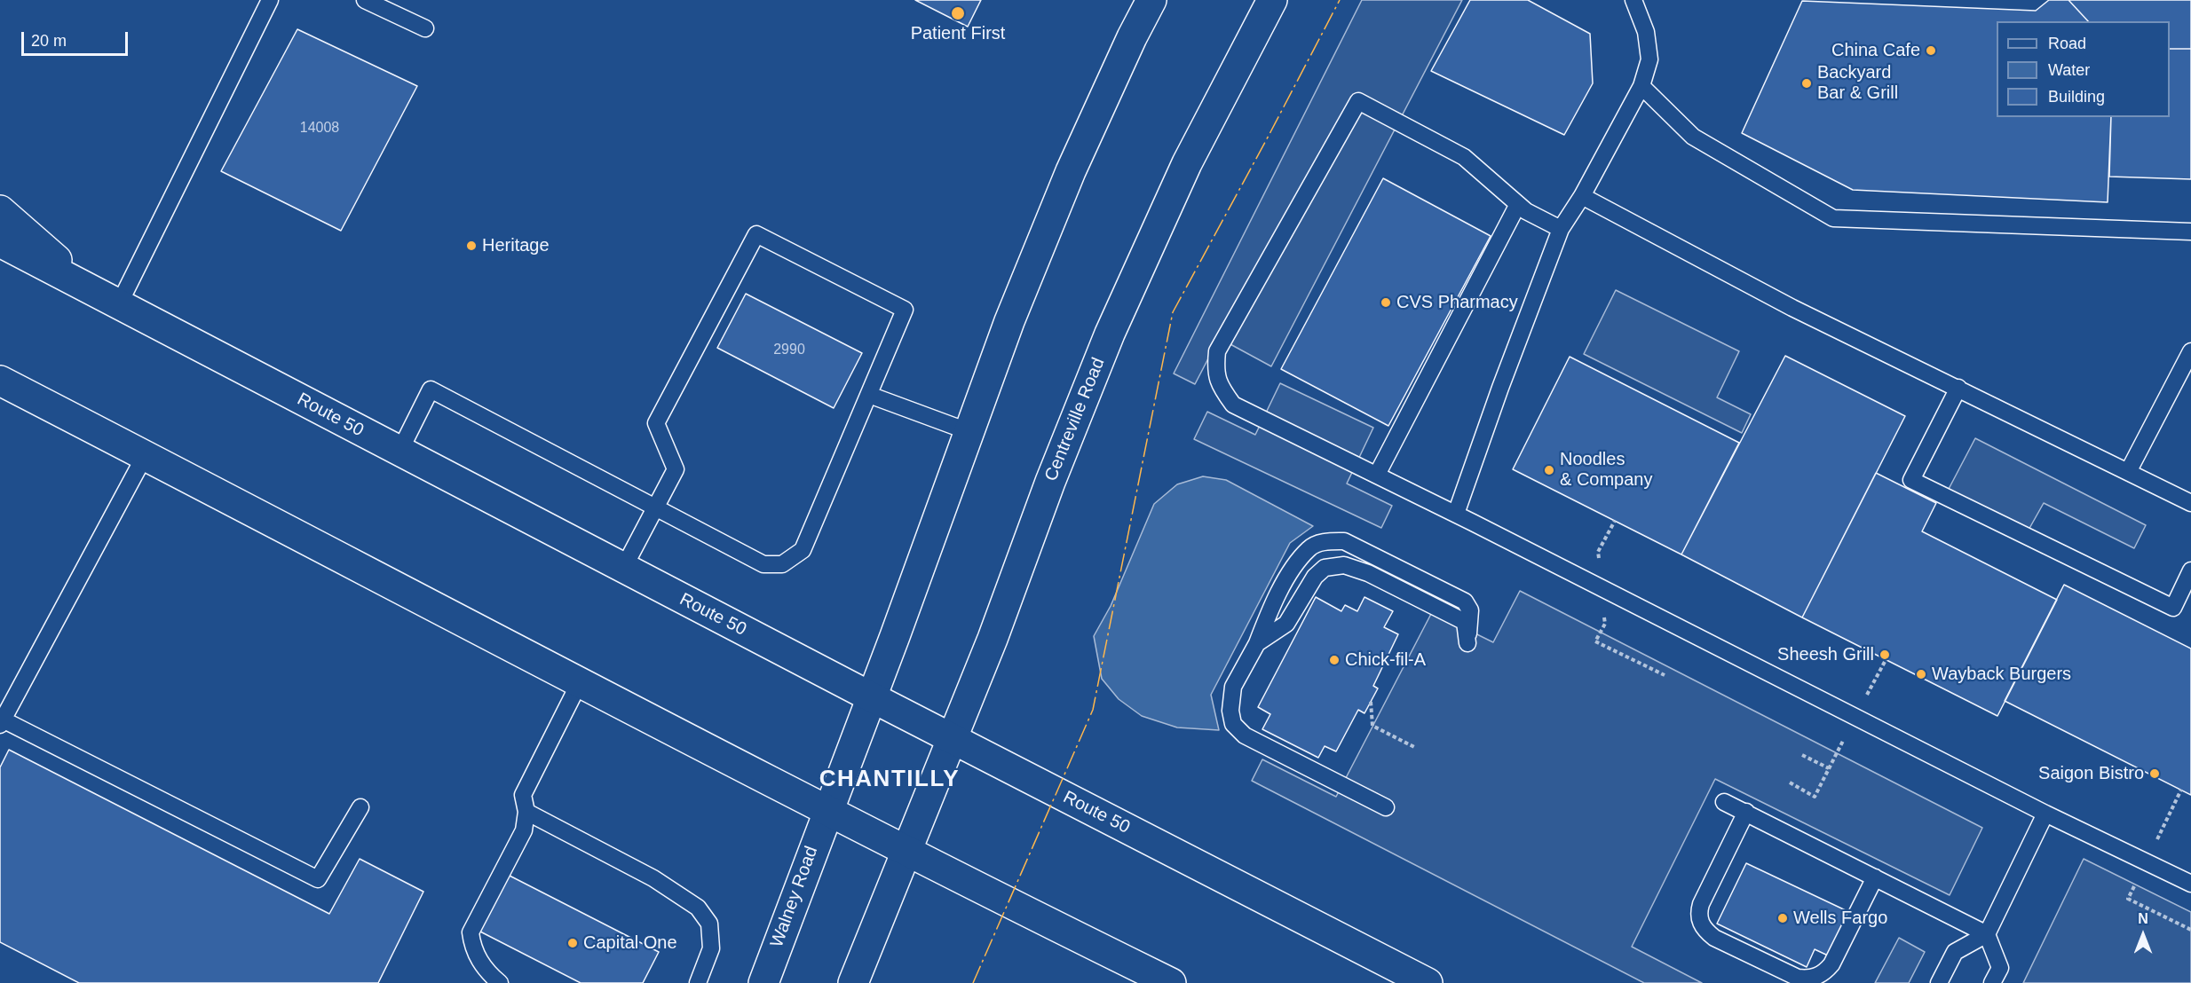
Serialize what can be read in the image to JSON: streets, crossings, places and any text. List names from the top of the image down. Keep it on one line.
{"streets":{"main road":["Route 50","Centreville Road","Walney Road"]},"crossings":[["Route 50","Centreville Road"]],"districts":["CHANTILLY"],"places":["Patient First","China Cafe","Backyard Bar & Grill","Heritage","CVS Pharmacy","Noodles & Company","Sheesh Grill","Chick-fil-A","Wayback Burgers","Saigon Bistro","Wells Fargo","Capital One"],"house_numbers":["14008","2990"],"legend":["Road","Water","Building"],"scale_bar":"20 m","north":"top"}
